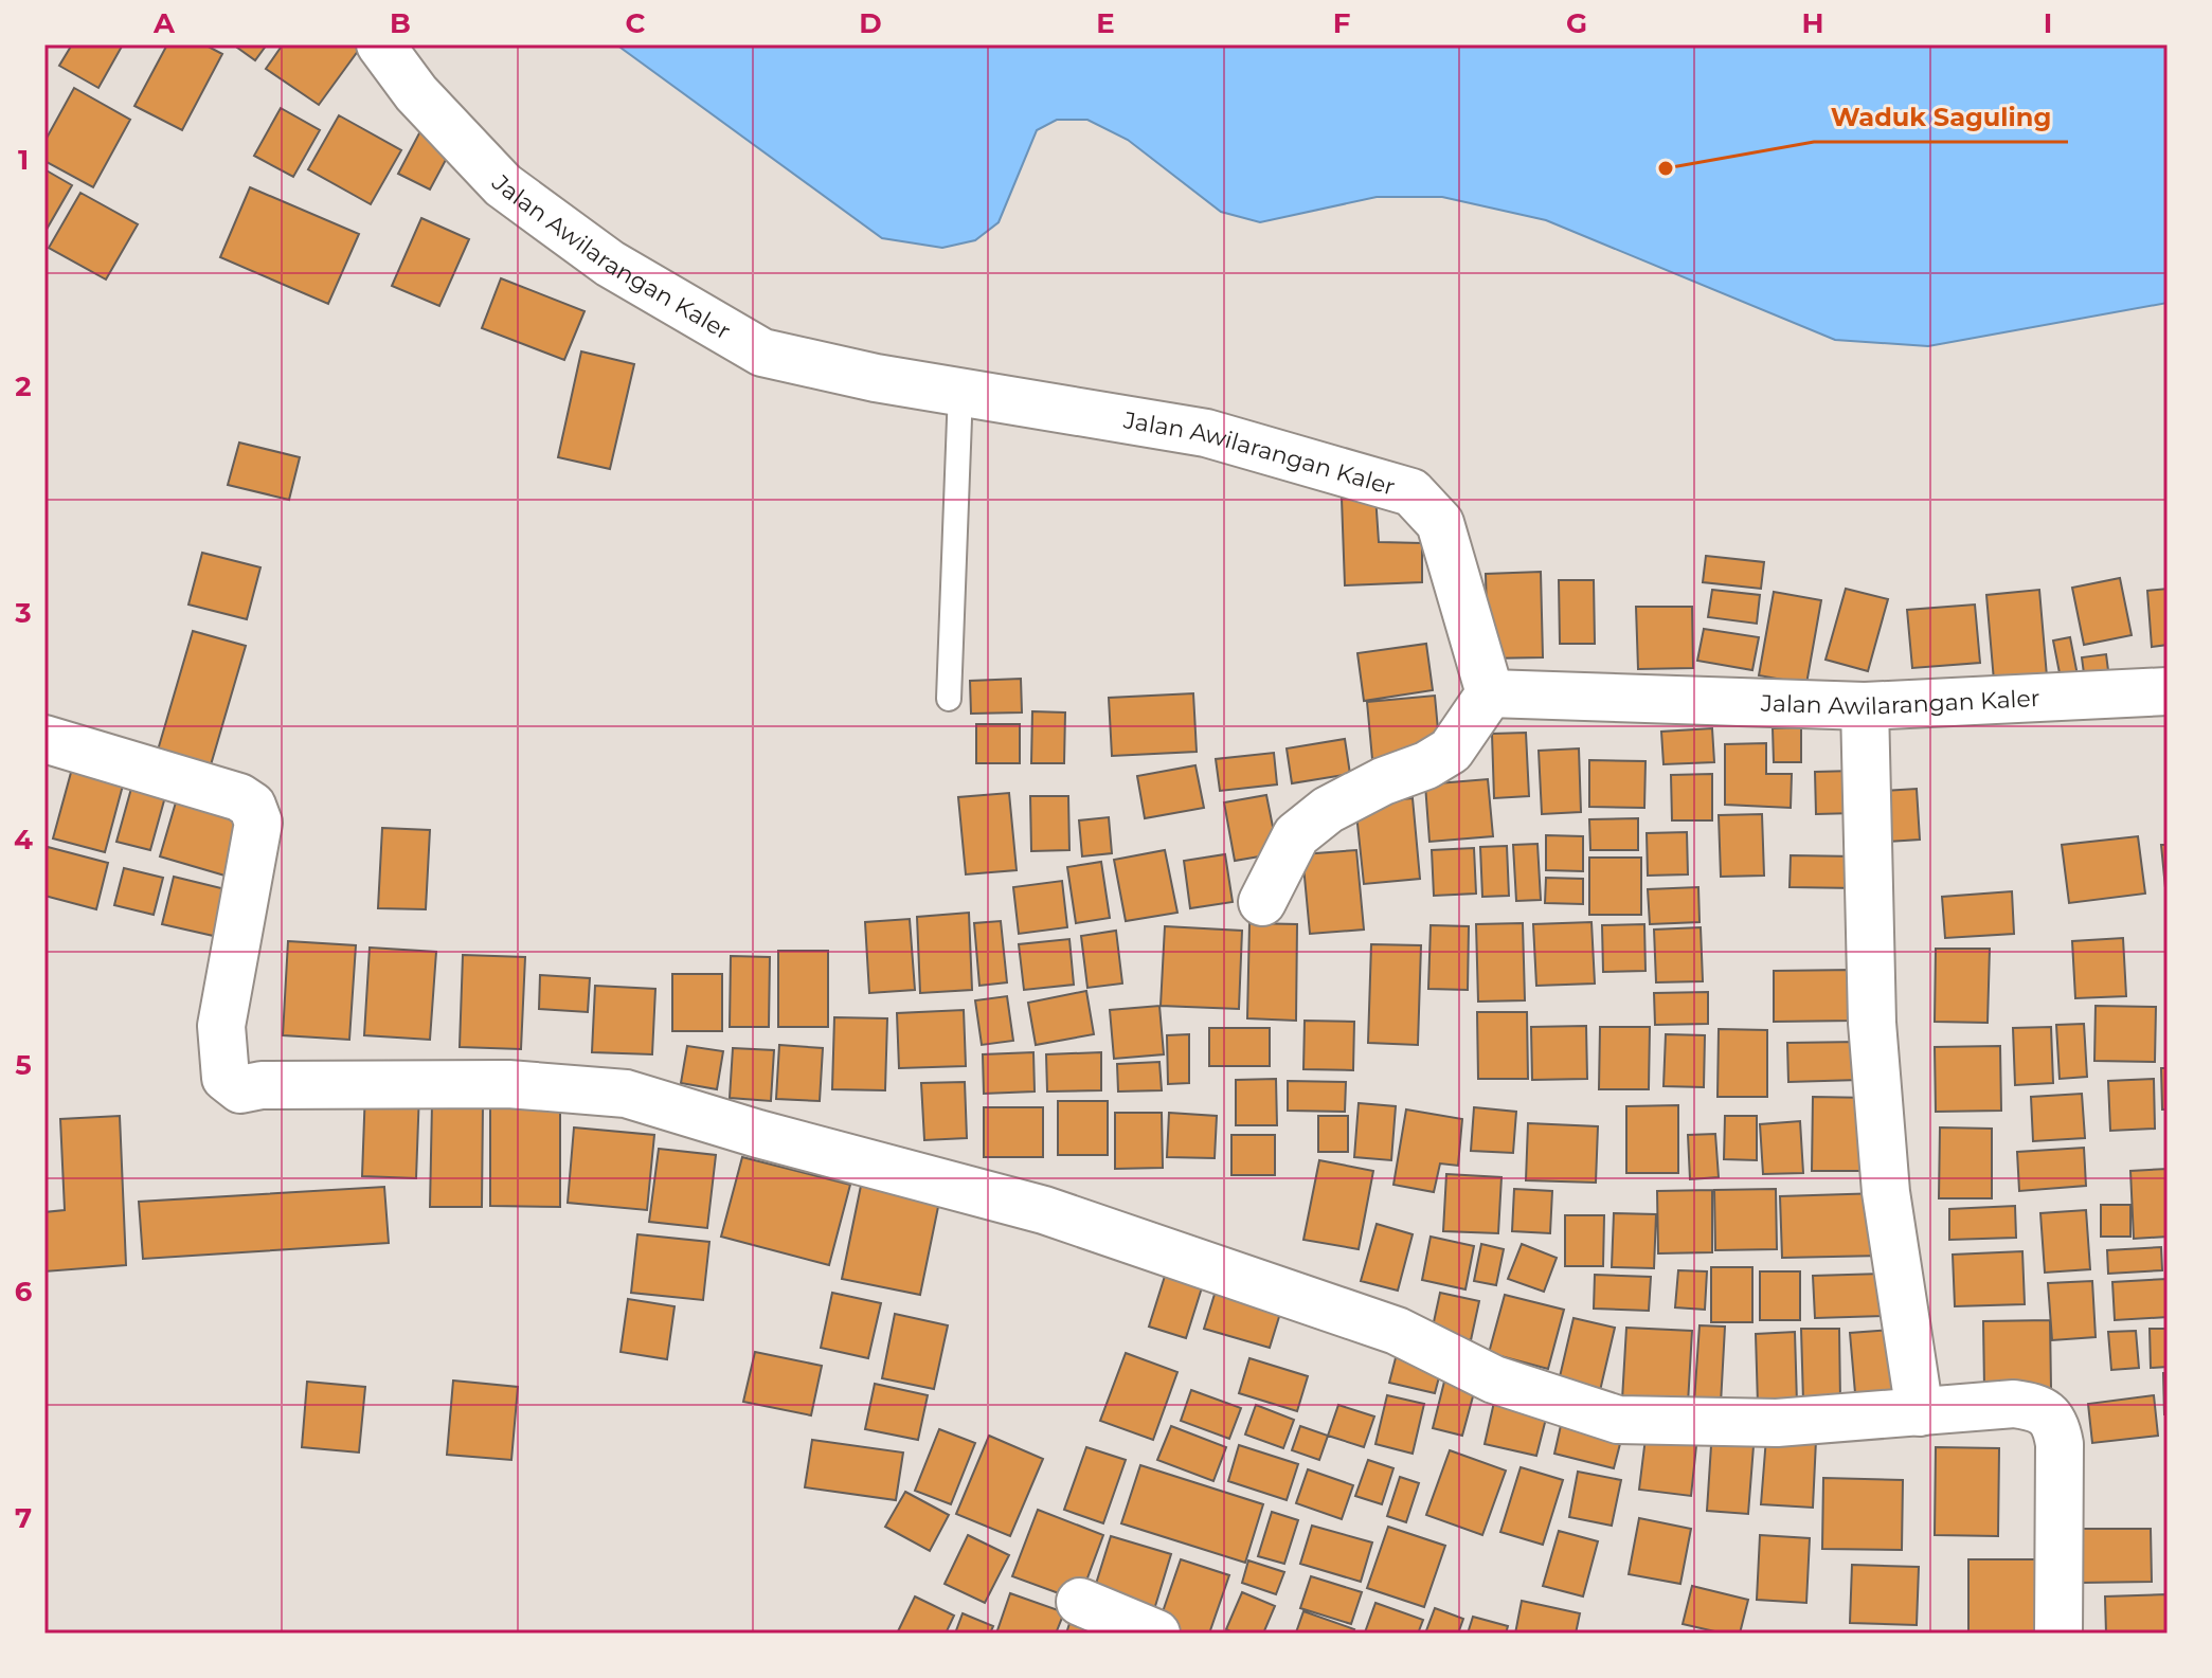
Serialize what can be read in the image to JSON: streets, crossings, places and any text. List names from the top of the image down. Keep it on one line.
{"streets":{"street":["Jalan Awilarangan Kaler"]},"places":["Waduk Saguling"],"grid":{"columns":["A","B","C","D","E","F","G","H","I"],"rows":["1","2","3","4","5","6","7"]}}
